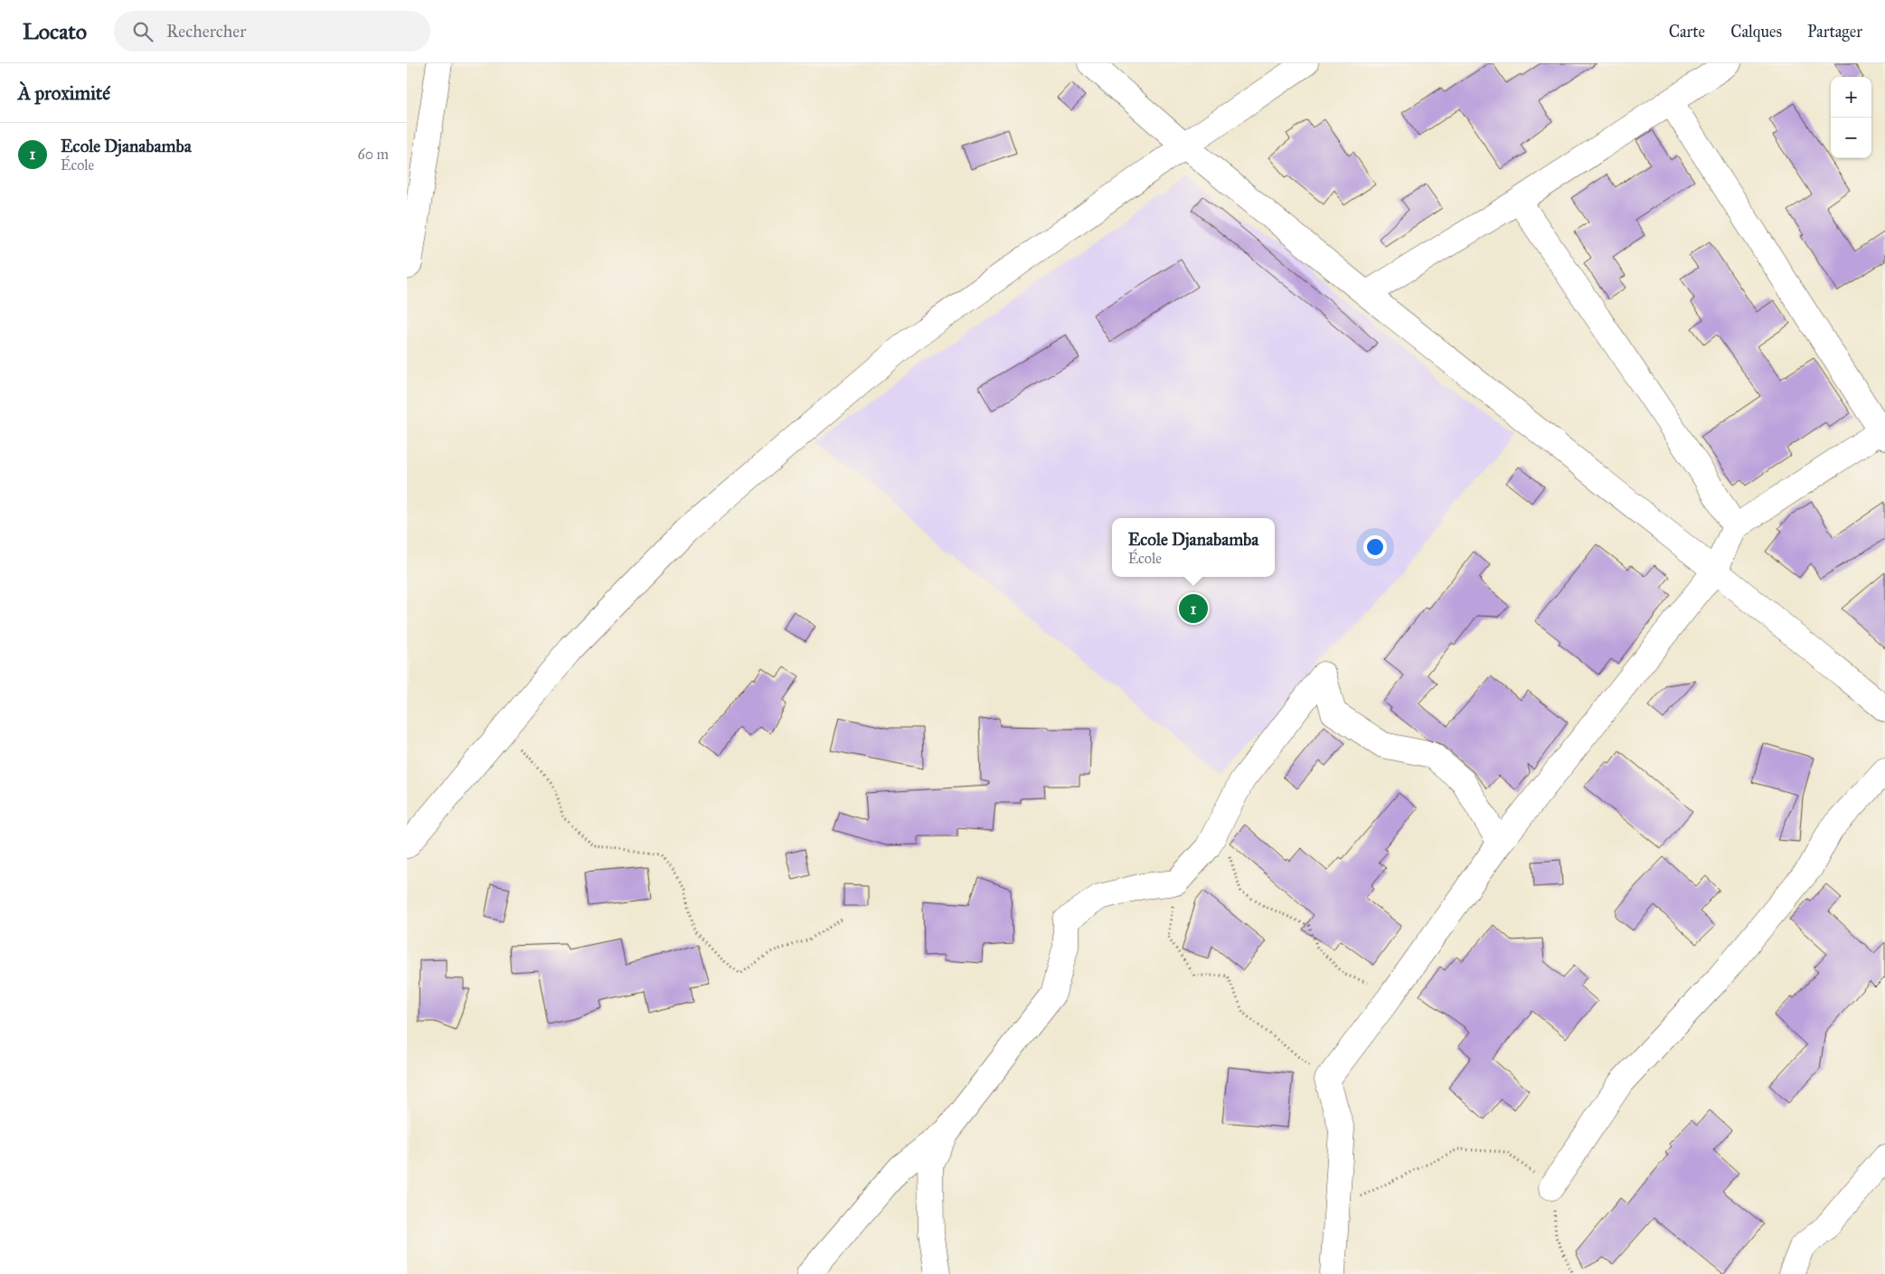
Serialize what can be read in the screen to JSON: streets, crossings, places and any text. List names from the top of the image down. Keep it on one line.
{"page":{"header":"Locato","search":"Rechercher","nav":["Carte","Calques","Partager"],"heading":"À proximité","map_buttons":["+","−"],"list":[{"mark":"1","name":"Ecole Djanabamba","note":"École","value":"60 m"}],"popup":["Ecole Djanabamba","École"],"pins":"1"}}
